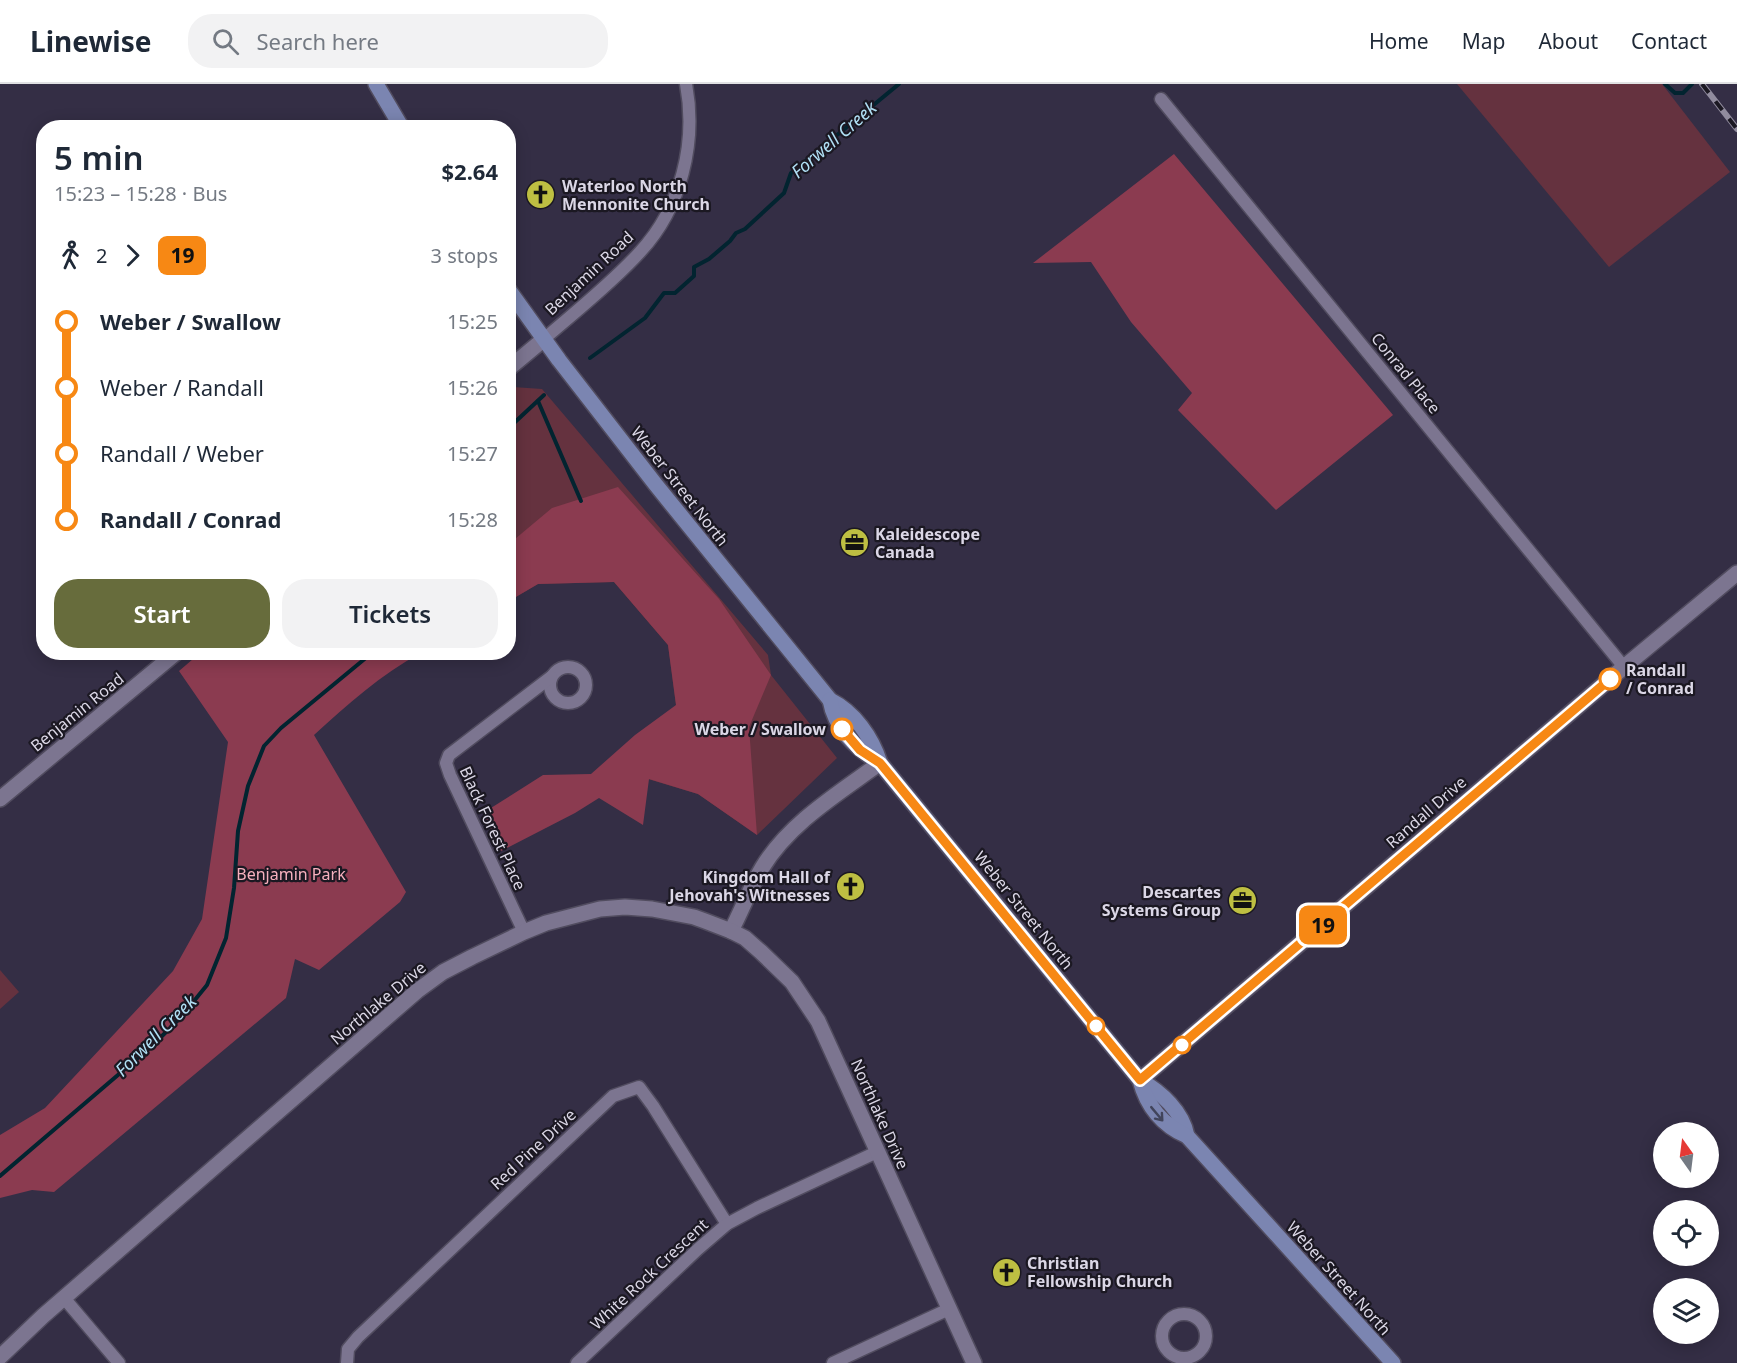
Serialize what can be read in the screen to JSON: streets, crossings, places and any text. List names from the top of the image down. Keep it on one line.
{"streets":{"main road":["Weber Street North"],"street":["Benjamin Road","Conrad Place","Randall Drive","Black Forest Place","Northlake Drive","Red Pine Drive","White Rock Crescent"]},"crossings":[["Benjamin Road","Weber Street North"],["Conrad Place","Randall Drive"],["Weber Street North","Randall Drive"],["Black Forest Place","Northlake Drive"],["Northlake Drive","White Rock Crescent"],["Red Pine Drive","White Rock Crescent"]],"water":["Forwell Creek"],"parks":["Benjamin Park"],"places":{"church":["Waterloo North Mennonite Church","Kingdom Hall of Jehovah's Witnesses","Christian Fellowship Church"],"office":["Kaleidescope Canada","Descartes Systems Group"],"other":["Randall / Conrad","Weber / Swallow"]},"lines":["bus line 19"],"north":"top","page":{"header":"Linewise","search":"Search here","nav":["Home","Map","About","Contact"],"on_map":"19","heading":["5 min","15:23 – 15:28 · Bus","$2.64"],"legs":["2","19","3 stops"],"list":[{"name":"Weber / Swallow","value":"15:25"},{"name":"Weber / Randall","value":"15:26"},{"name":"Randall / Weber","value":"15:27"},{"name":"Randall / Conrad","value":"15:28"}],"buttons":["Start","Tickets"]}}
